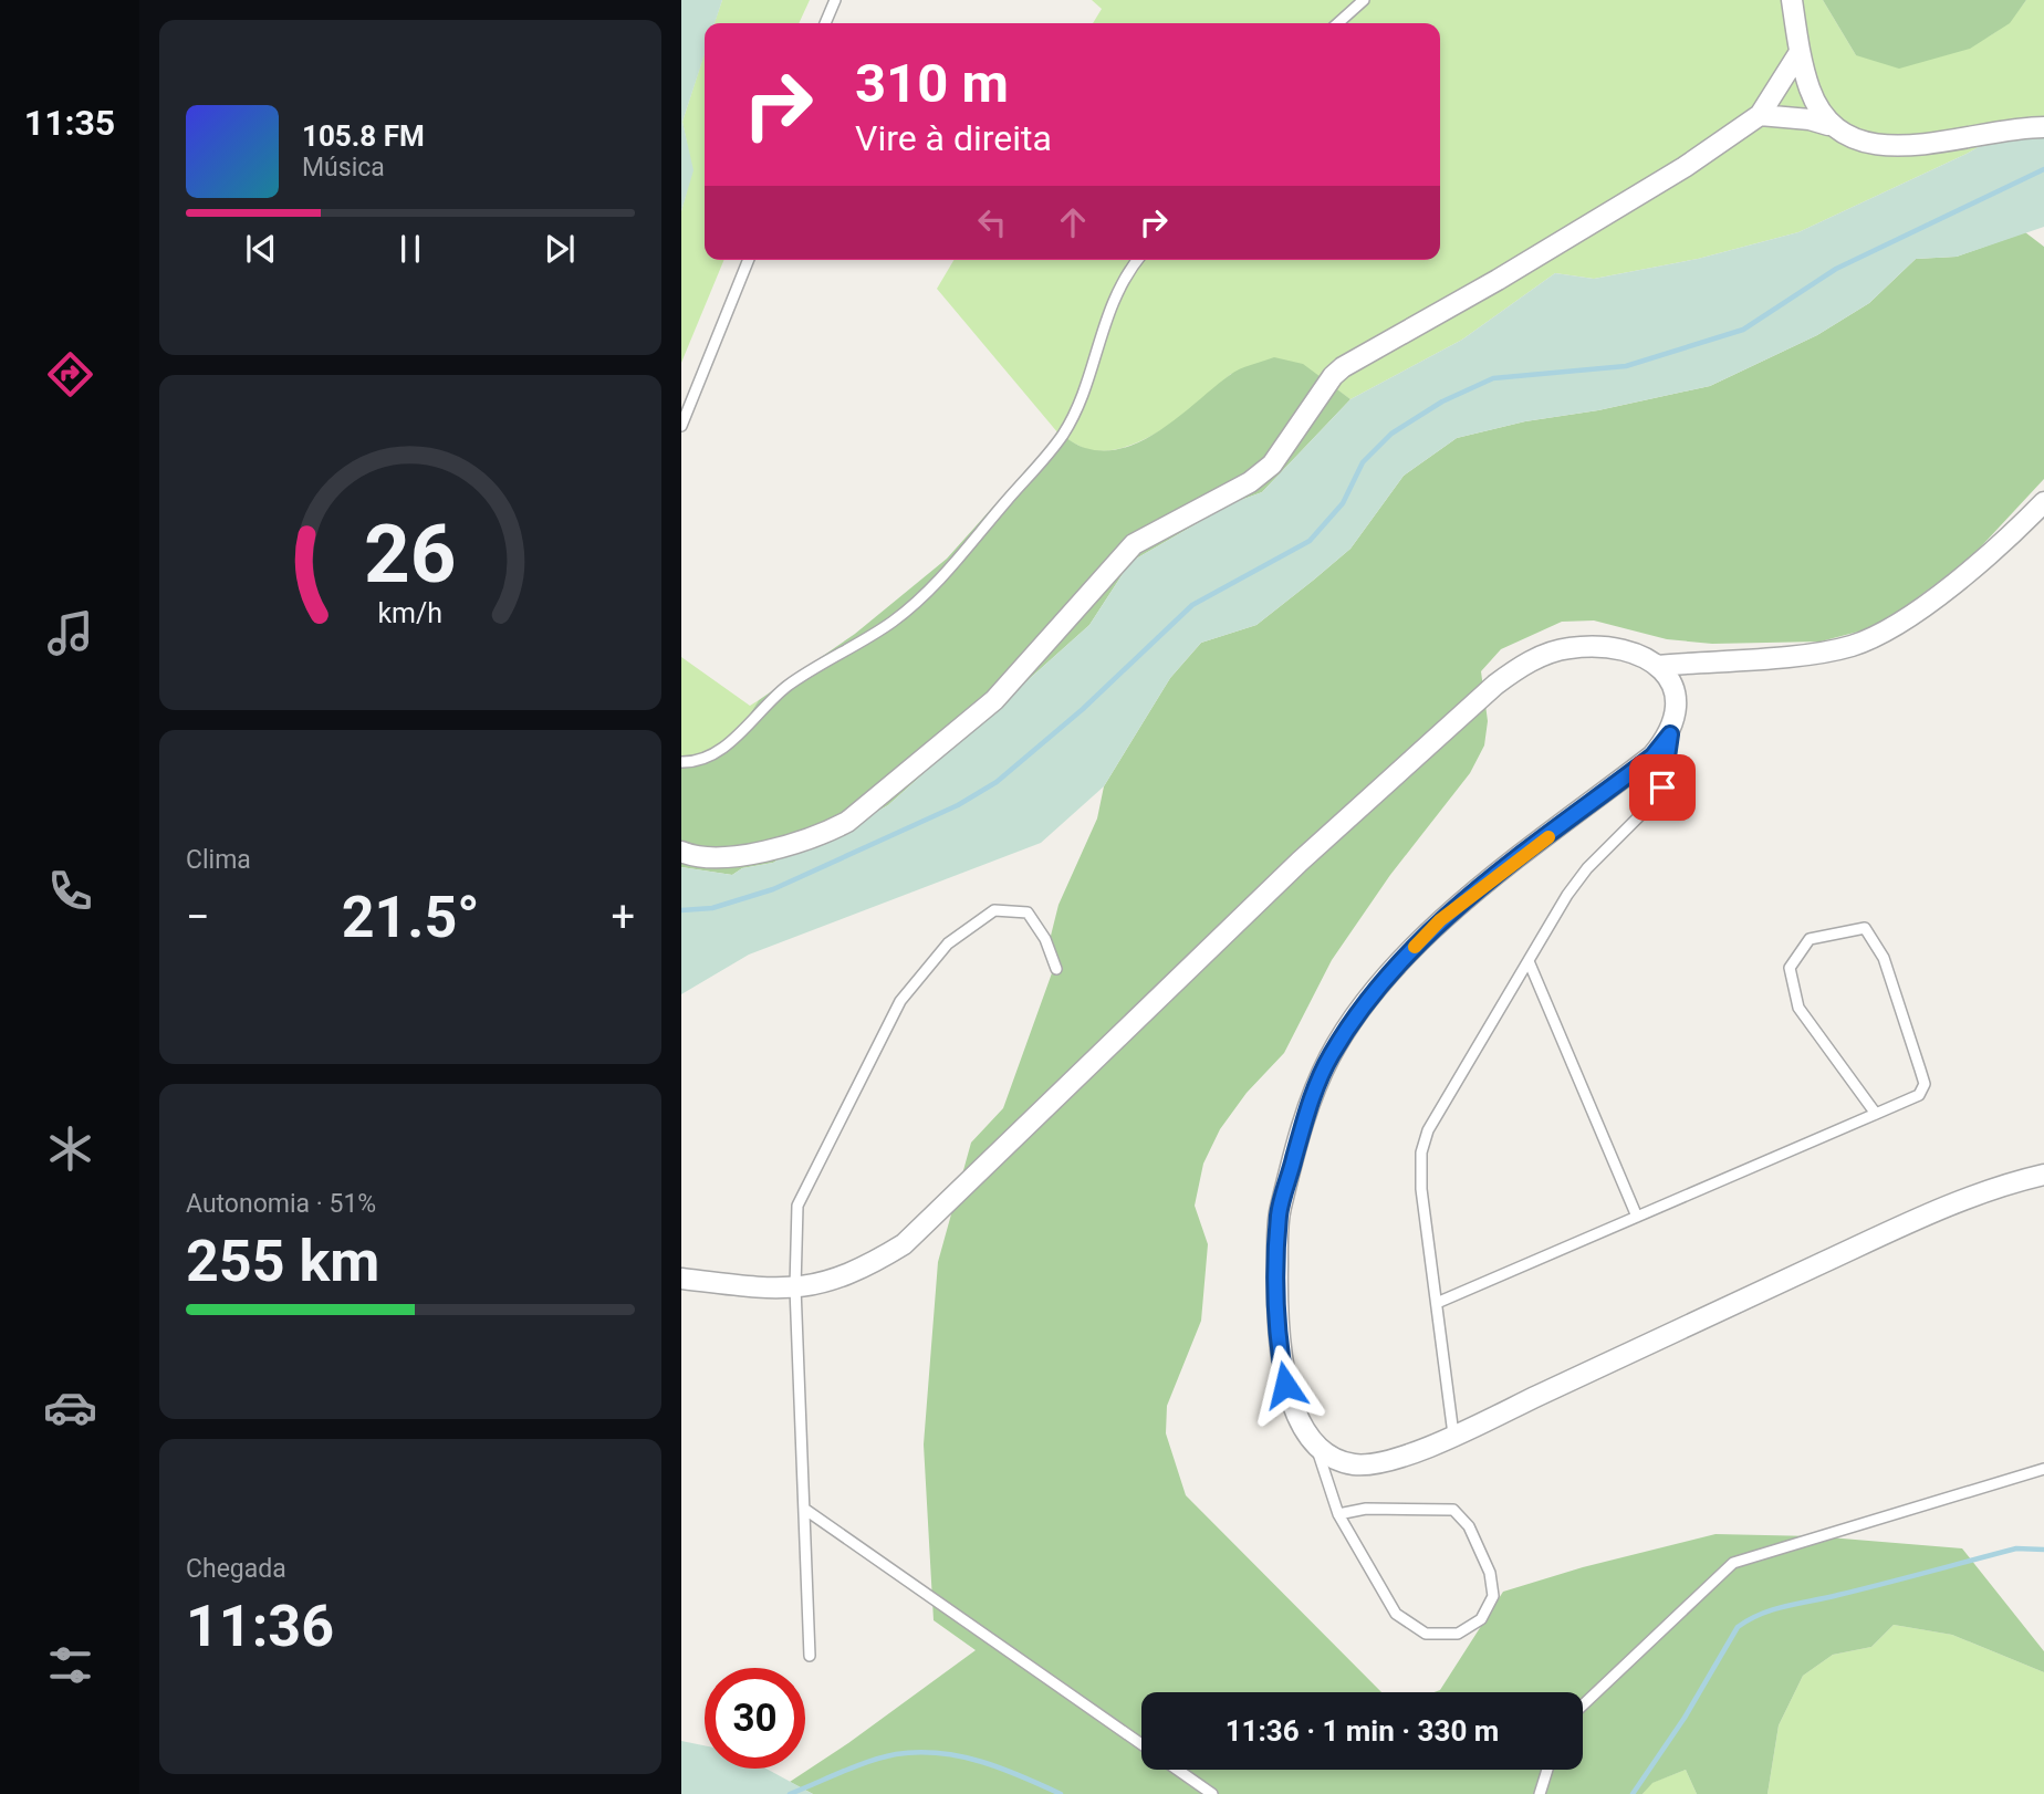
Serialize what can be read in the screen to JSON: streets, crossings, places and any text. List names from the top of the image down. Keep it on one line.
{"page":{"tabs":"11:35","turn":["310 m","Vire à direita"],"song":["105.8 FM","Música"],"tile":["Clima",["Autonomia · 51%","255 km"],["Chegada","11:36"]],"heat":["−","21.5°","+"],"limit":"30","trip":"11:36 · 1 min · 330 m","gauge":["26","km/h"]}}
